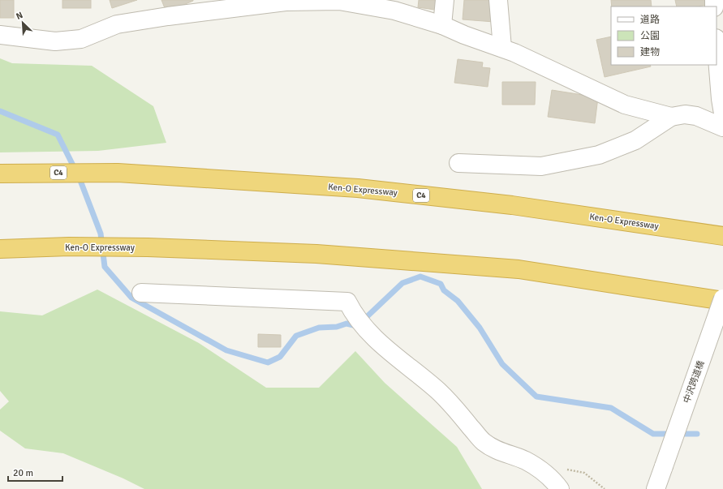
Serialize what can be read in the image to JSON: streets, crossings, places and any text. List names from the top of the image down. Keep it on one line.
{"streets":{"highway":["C4","Ken-O Expressway"],"street":["中沢跨道橋"]},"legend":["道路","公園","建物"],"scale_bar":"20 m","north":"top left"}
